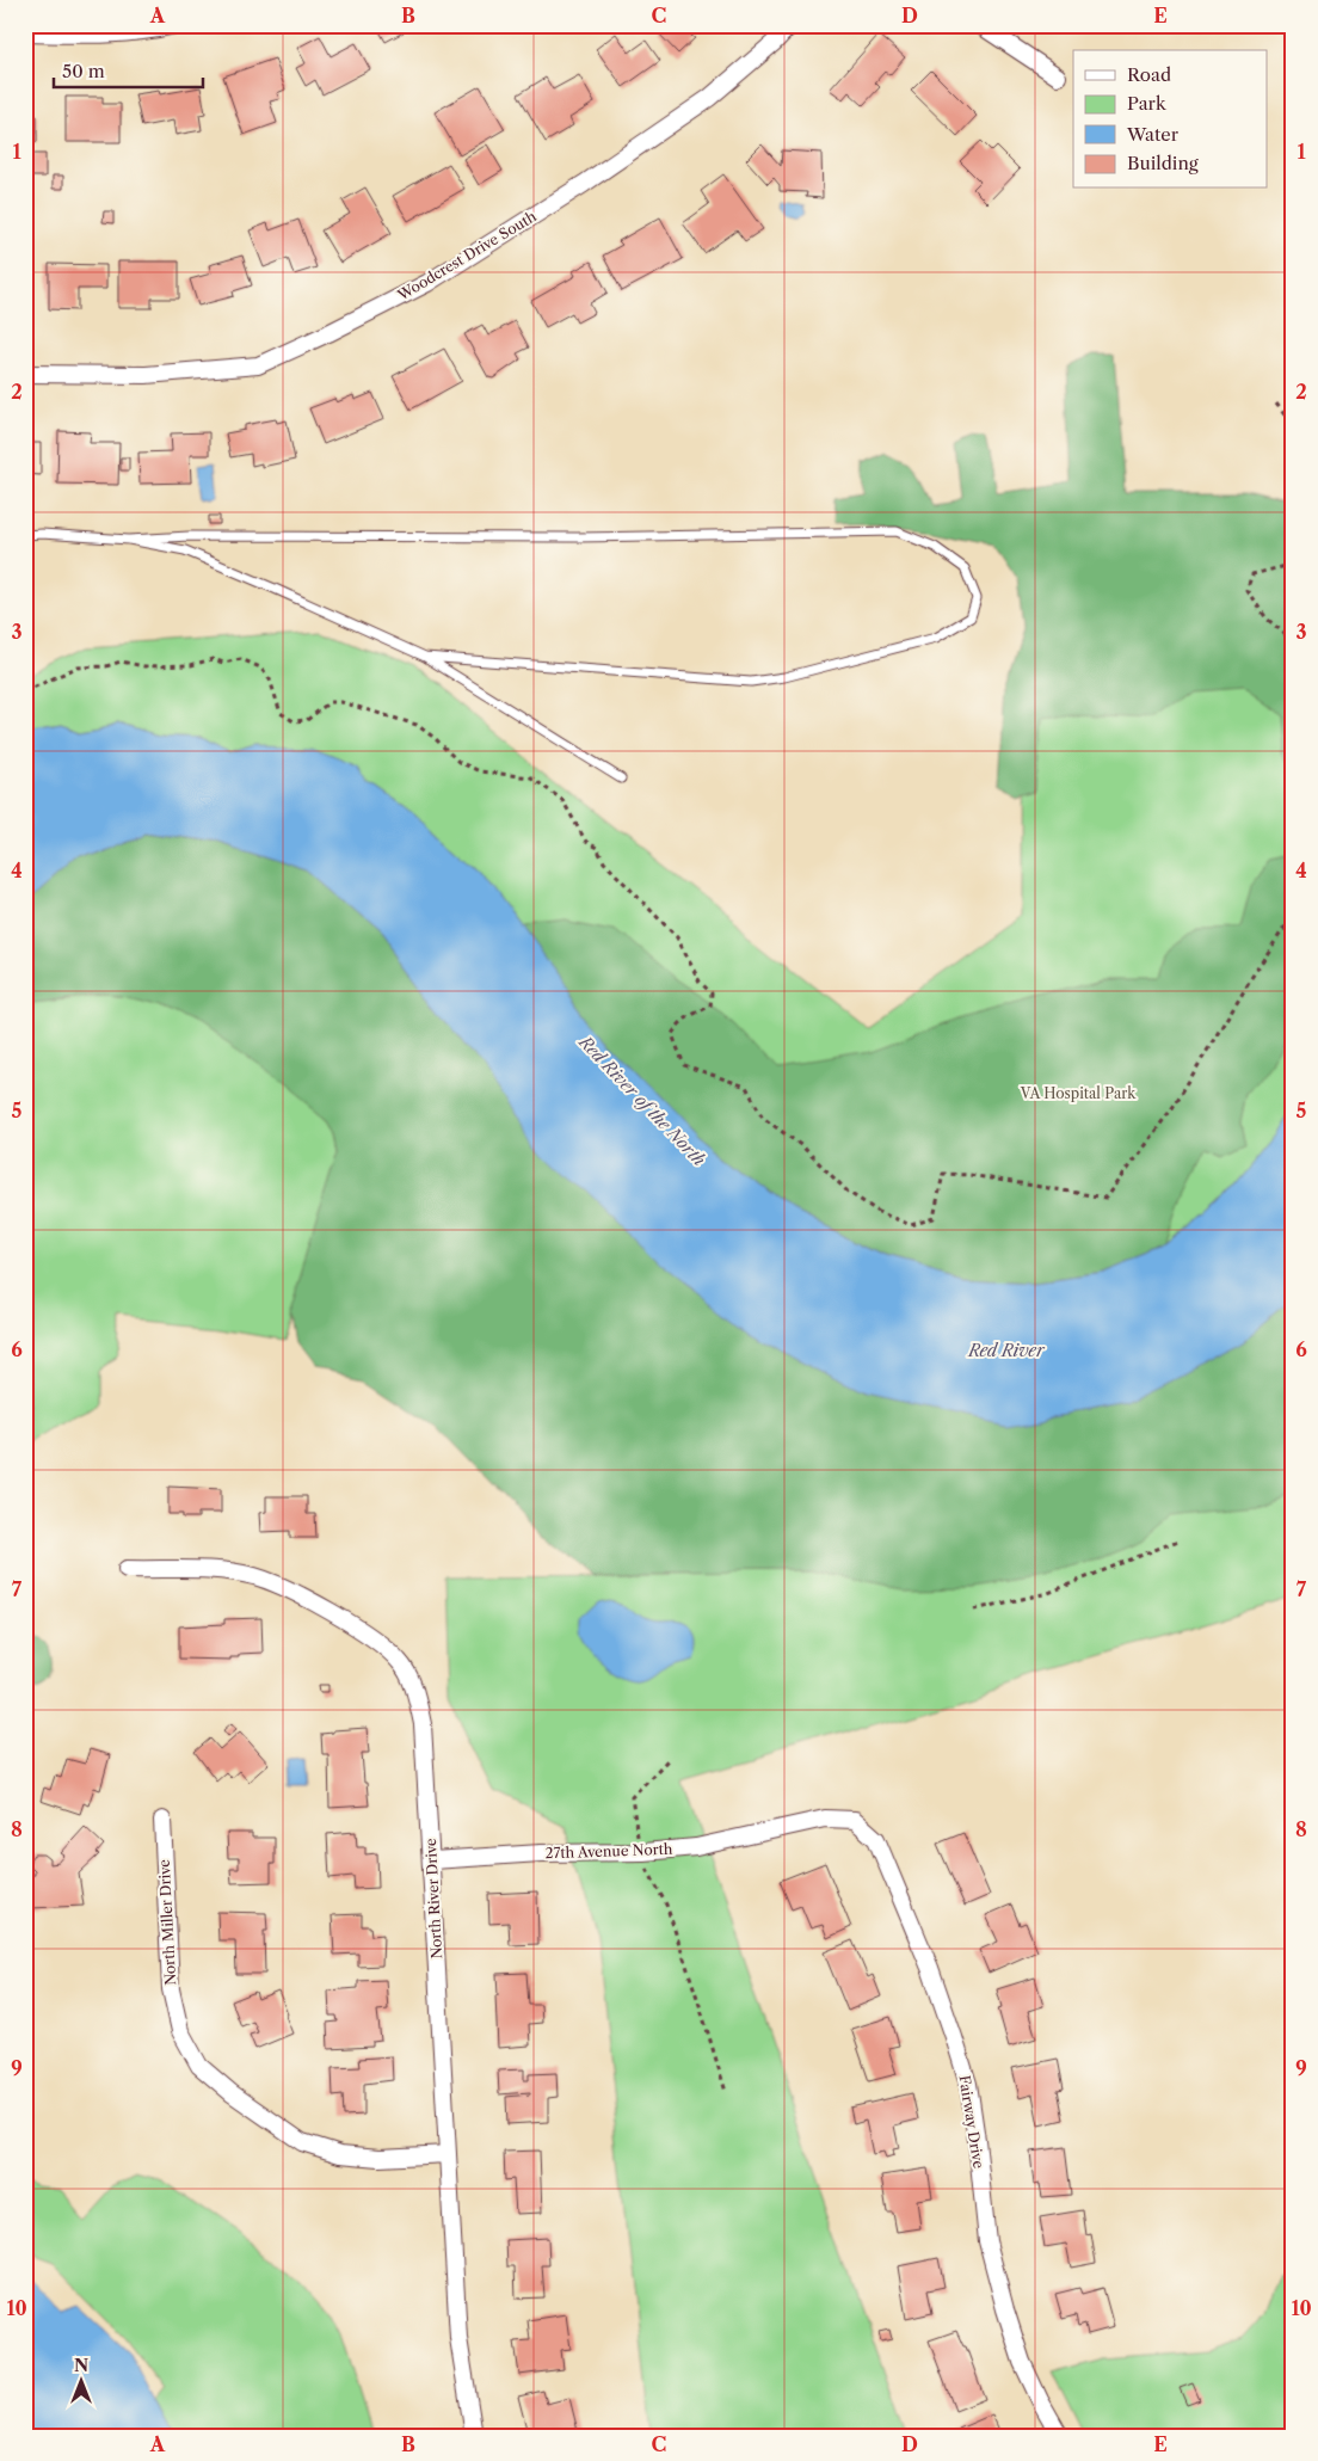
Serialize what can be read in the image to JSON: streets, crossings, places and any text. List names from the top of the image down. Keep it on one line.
{"streets":{"street":["Woodcrest Drive South","27th Avenue North","North River Drive","North Miller Drive","Fairway Drive"]},"crossings":[["27th Avenue North","North River Drive"],["27th Avenue North","Fairway Drive"],["North River Drive","North Miller Drive"]],"water":["Red River of the North","Red River"],"parks":["VA Hospital Park"],"legend":["Road","Park","Water","Building"],"scale_bar":"50 m","north":"top","grid":{"columns":["A","B","C","D","E"],"rows":["1","2","3","4","5","6","7","8","9","10"]}}
